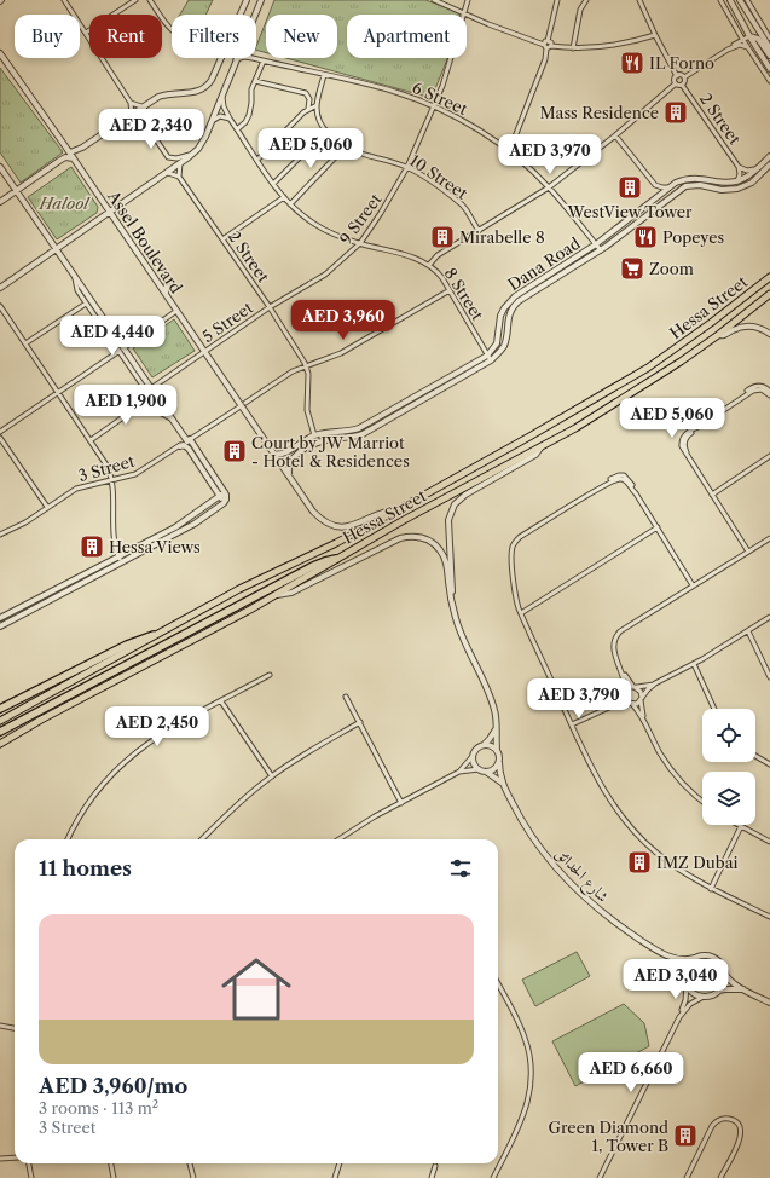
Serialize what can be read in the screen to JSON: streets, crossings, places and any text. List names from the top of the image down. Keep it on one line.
{"streets":{"main road":["Hessa Street"],"street":["6 Street","2 Street","10 Street","9 Street","Assel Boulevard","Dana Road","8 Street","5 Street","3 Street","شارع الحدائق"]},"crossings":[["6 Street","9 Street"],["6 Street","Dana Road"],["2 Street","9 Street"],["2 Street","Dana Road"],["2 Street","5 Street"],["2 Street","3 Street"],["10 Street","9 Street"],["9 Street","8 Street"],["9 Street","5 Street"],["Assel Boulevard","Dana Road"],["Assel Boulevard","Hessa Street"],["Assel Boulevard","5 Street"],["Assel Boulevard","3 Street"],["Dana Road","8 Street"],["8 Street","3 Street"]],"parks":["Halool"],"places":{"restaurant":["IL Forno","Popeyes"],"building":["Mass Residence","WestView Tower","Mirabelle 8","Court by JW Marriot - Hotel & Residences","Hessa Views","IMZ Dubai","Green Diamond 1, Tower B"],"supermarket":["Zoom"]},"page":{"chip":["Buy","Rent","Filters","New","Apartment"],"price":["AED 2,340","AED 5,060","AED 3,970","AED 3,960","AED 4,440","AED 1,900","AED 5,060","AED 3,790","AED 2,450","AED 3,040","AED 6,660"],"heading":"11 homes","list":[{"name":"AED 3,960/mo","note":"3 rooms · 113 m² · 3 Street"}]}}
